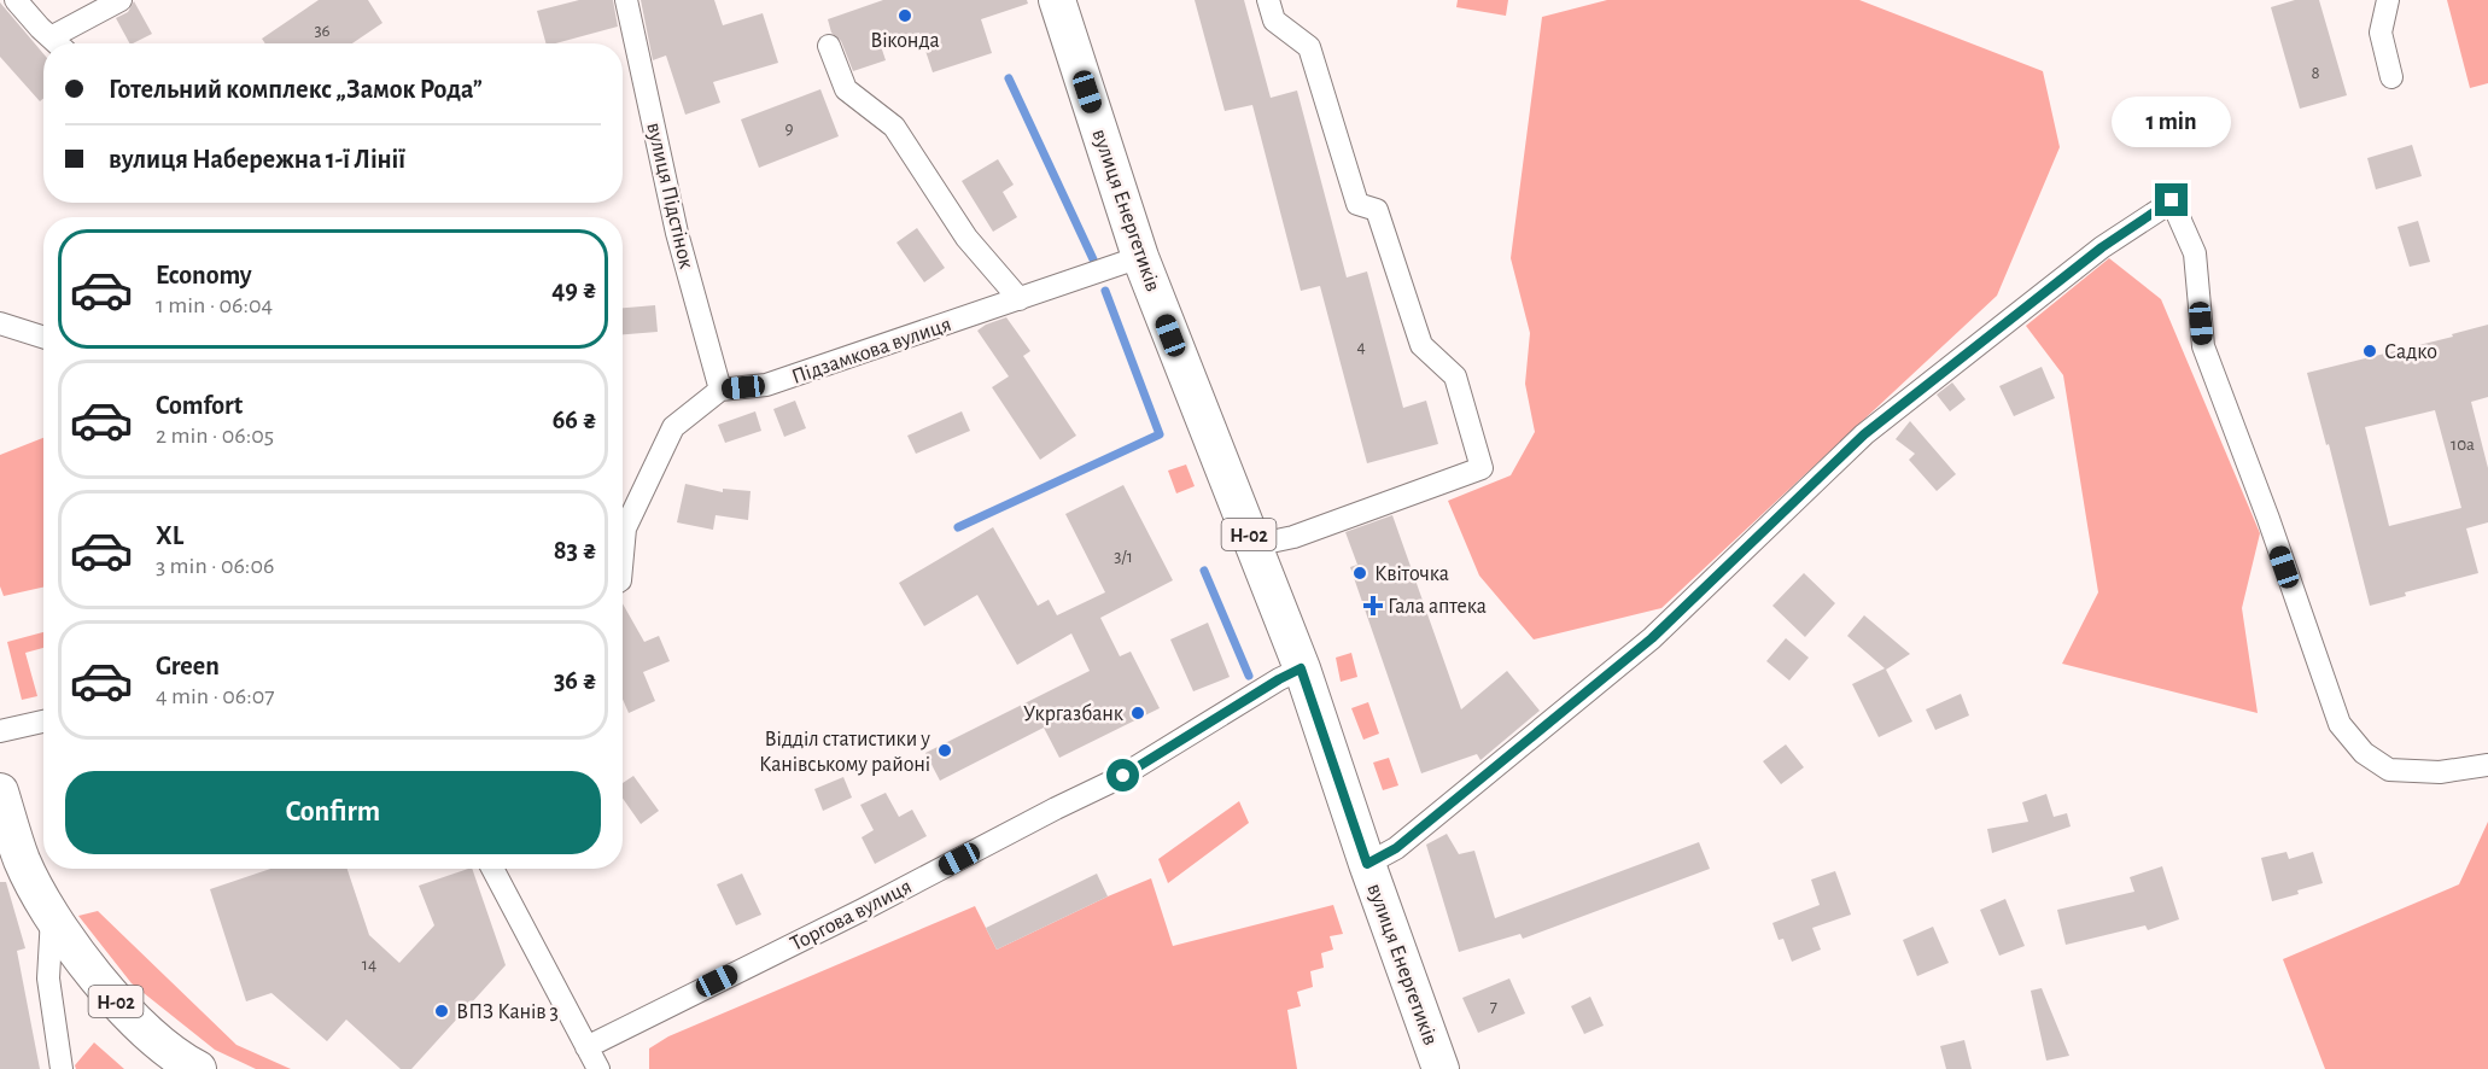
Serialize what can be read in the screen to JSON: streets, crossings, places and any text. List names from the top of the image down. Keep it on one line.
{"streets":{"main road":["вулиця Енергетиків","Н-02"],"street":["вулиця Підстінок","Підзамкова вулиця","Торгова вулиця"]},"crossings":[["вулиця Підстінок","Підзамкова вулиця"],["вулиця Енергетиків","Підзамкова вулиця"],["вулиця Енергетиків","Торгова вулиця"]],"places":{"other":["Віконда","Садко","Квіточка","Укргазбанк","Відділ статистики у Канівському районі","ВПЗ Канів 3"],"health":["Гала аптека"]},"house_numbers":["36","8","9","4","10а","3/1","14","7"],"page":{"banner":["Готельний комплекс „Замок Рода”","вулиця Набережна 1-ї Лінії"],"bubble":"1 min","list":[{"name":"Economy","note":"1 min · 06:04","value":"49 ₴"},{"name":"Comfort","note":"2 min · 06:05","value":"66 ₴"},{"name":"XL","note":"3 min · 06:06","value":"83 ₴"},{"name":"Green","note":"4 min · 06:07","value":"36 ₴"}],"buttons":"Confirm"}}
